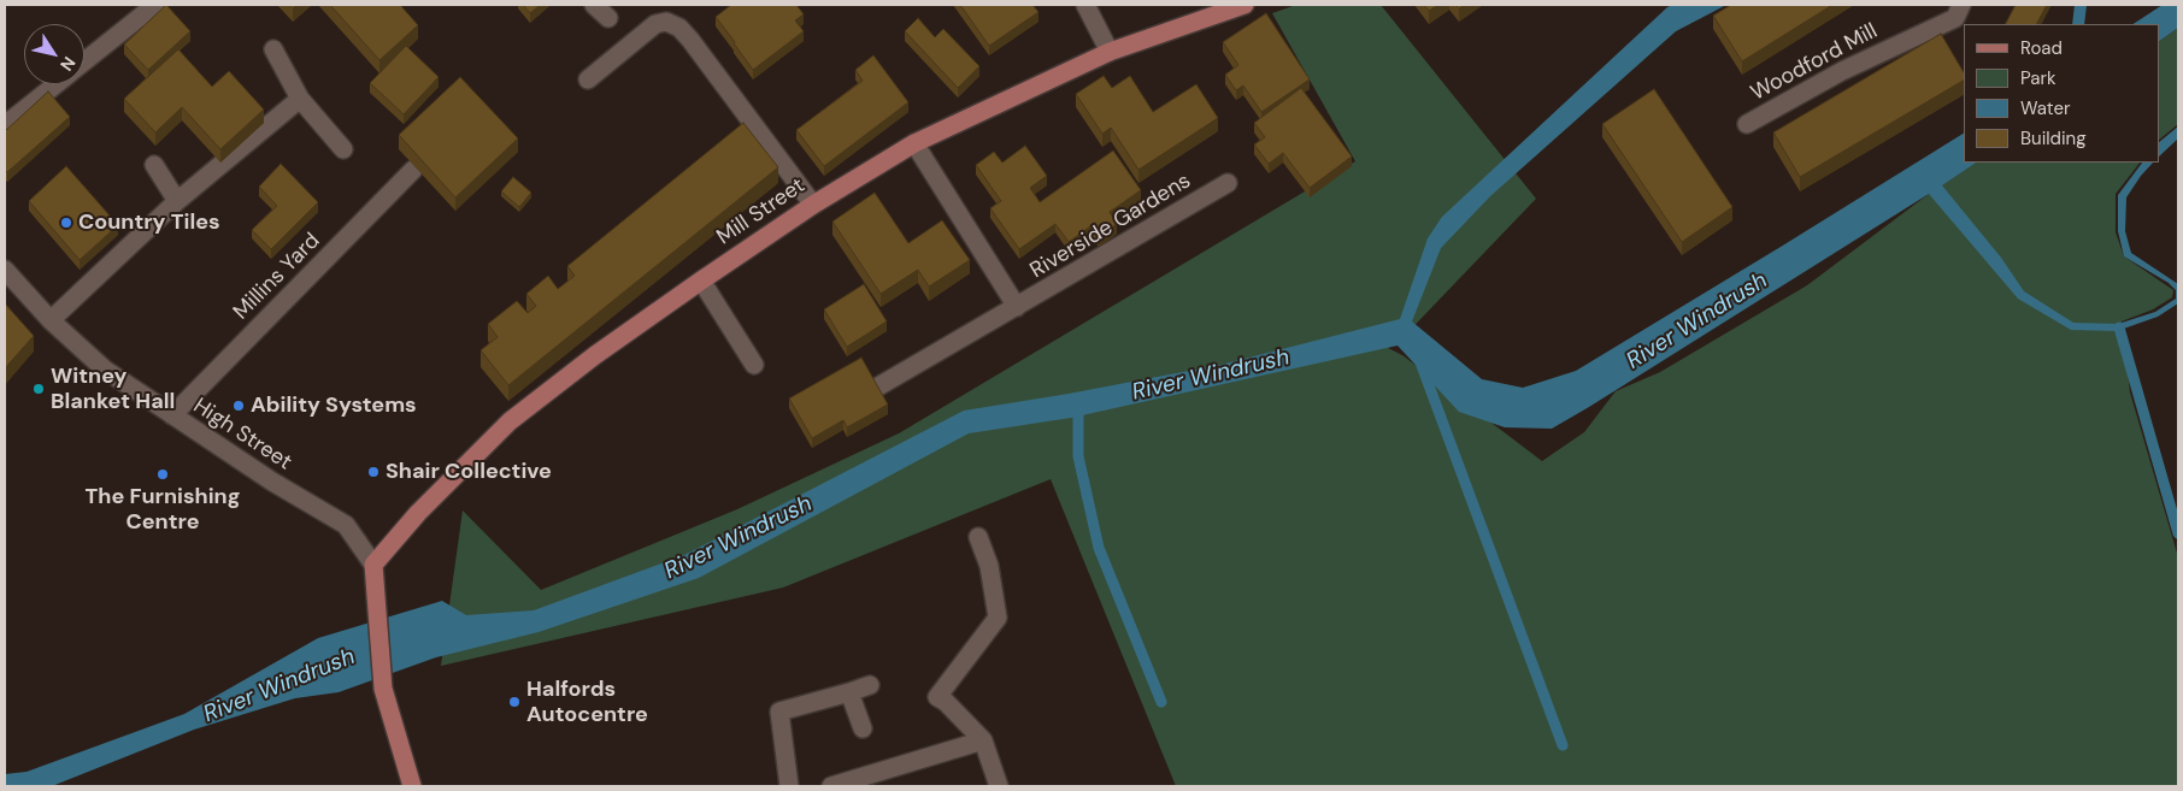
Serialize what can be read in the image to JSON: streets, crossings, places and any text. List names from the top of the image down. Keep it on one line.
{"streets":{"main road":["Mill Street"],"street":["Woodford Mill","Riverside Gardens","Millins Yard","High Street"]},"crossings":[["Mill Street","High Street"],["Millins Yard","High Street"]],"water":["River Windrush"],"places":["Country Tiles","Witney Blanket Hall","Ability Systems","Shair Collective","The Furnishing Centre","Halfords Autocentre"],"legend":["Road","Park","Water","Building"],"north":"bottom right"}
